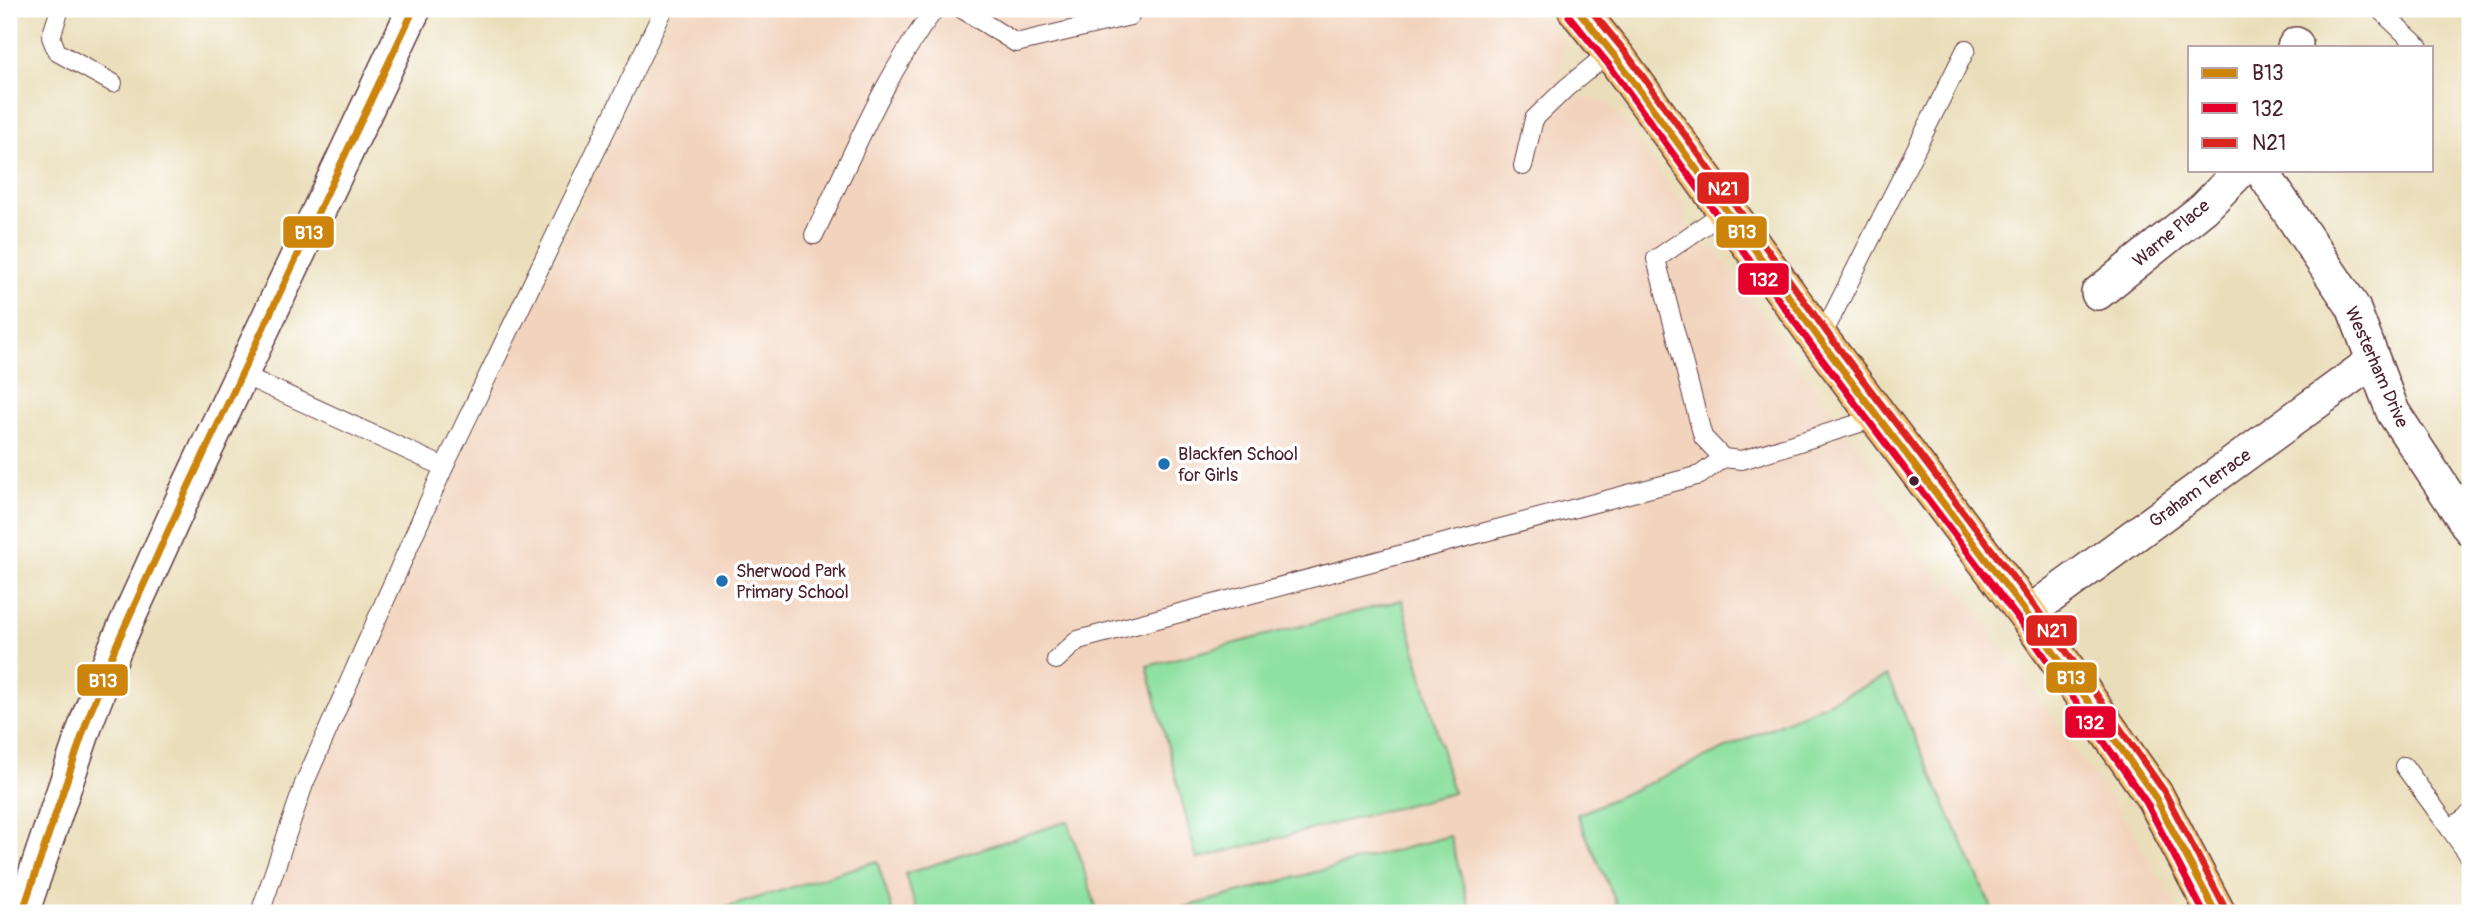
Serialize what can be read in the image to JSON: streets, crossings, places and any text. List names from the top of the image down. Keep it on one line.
{"streets":{"street":["Warne Place","Westerham Drive","Graham Terrace"]},"crossings":[["Westerham Drive","Graham Terrace"]],"places":["Blackfen School for Girls","Sherwood Park Primary School"],"lines":["transit line B13","transit line N21","transit line 132"],"legend":["B13","132","N21"]}
